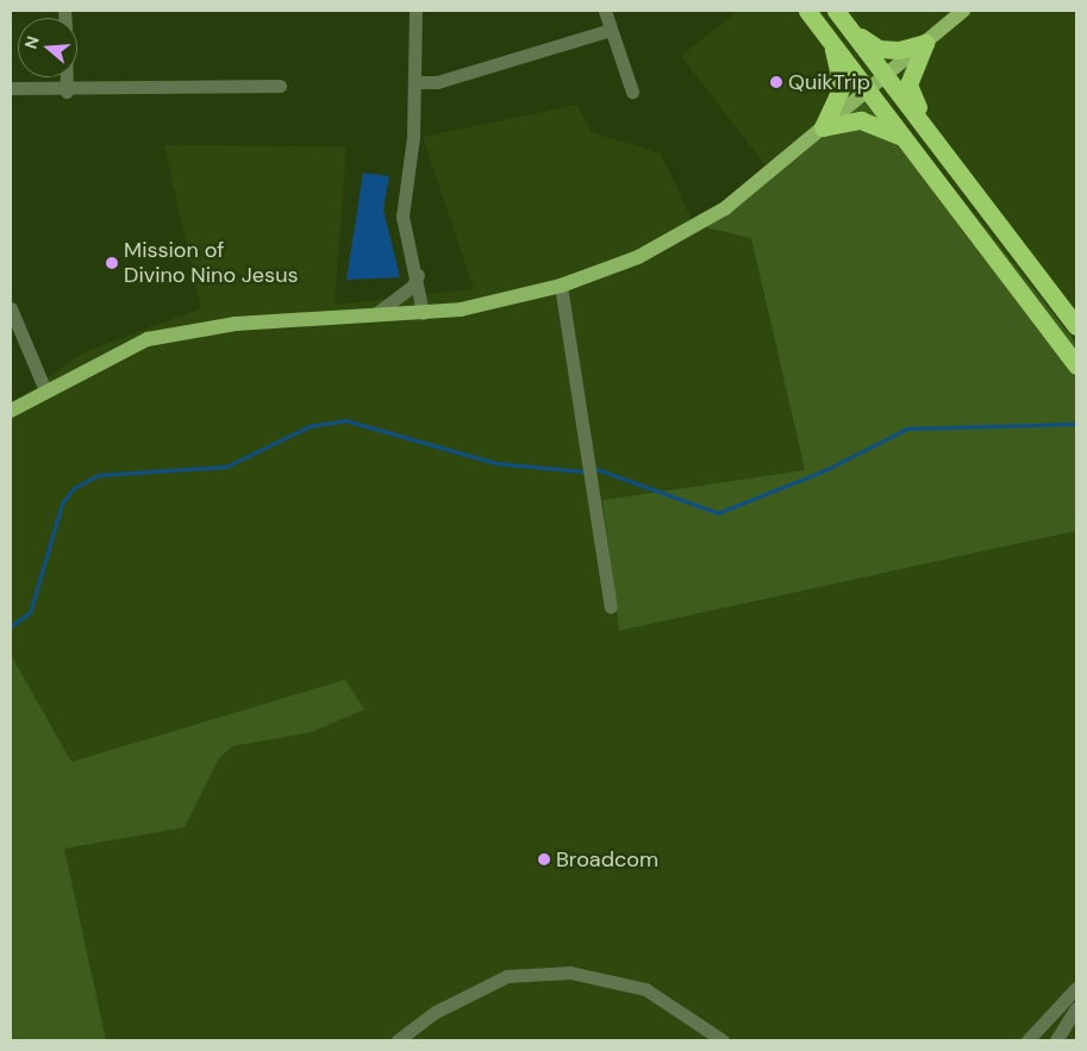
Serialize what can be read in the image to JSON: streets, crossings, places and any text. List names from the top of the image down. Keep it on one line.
{"places":["QuikTrip","Mission of Divino Nino Jesus","Broadcom"],"north":"left"}
